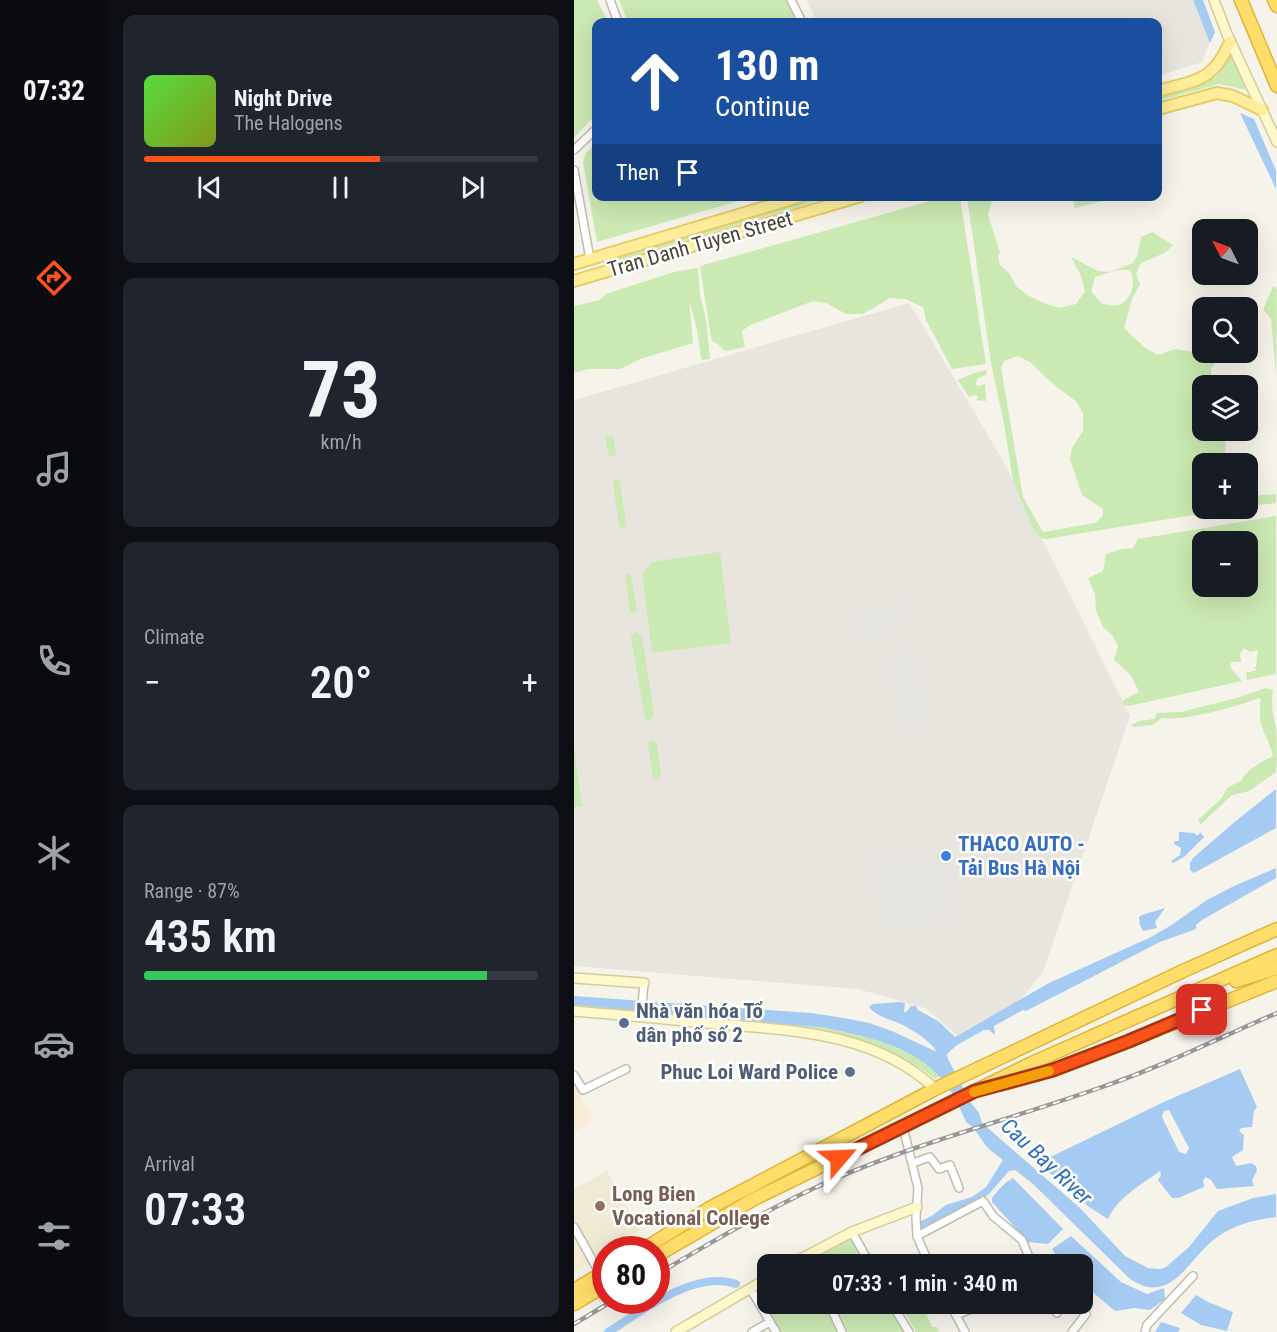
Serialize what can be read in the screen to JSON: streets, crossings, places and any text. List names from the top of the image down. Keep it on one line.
{"streets":{"main road":["Tran Danh Tuyen Street"]},"water":["Cau Bay River"],"places":["THACO AUTO - Tải Bus Hà Nội","Nhà văn hóa Tổ dân phố số 2","Phuc Loi Ward Police","Long Bien Vocational College"],"north":"top left","page":{"tabs":"07:32","turn":["130 m","Continue"],"song":["Night Drive","The Halogens"],"then":"Then","map_buttons":["+","−"],"tile":[["73","km/h"],"Climate",["Range · 87%","435 km"],["Arrival","07:33"]],"heat":["−","20°","+"],"limit":"80","trip":"07:33 · 1 min · 340 m"}}
